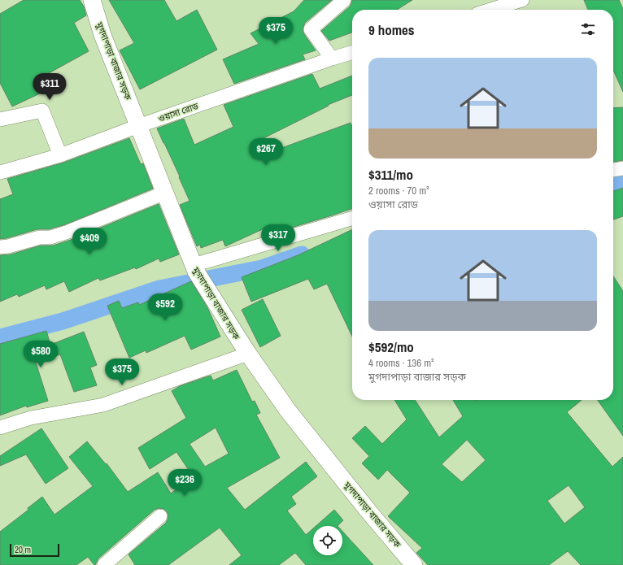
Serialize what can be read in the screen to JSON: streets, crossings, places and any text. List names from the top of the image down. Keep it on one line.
{"streets":{"street":["মুগদাপাড়া বাজার সড়ক","ওয়াসা রোড"]},"crossings":[["মুগদাপাড়া বাজার সড়ক","ওয়াসা রোড"]],"scale_bar":"20 m","page":{"heading":"9 homes","price":["$375","$311","$267","$317","$409","$592","$580","$375","$236"],"list":[{"name":"$311/mo","note":"2 rooms · 70 m² · ওয়াসা রোড"},{"name":"$592/mo","note":"4 rooms · 136 m² · মুগদাপাড়া বাজার সড়ক"}],"scale":"20 m"}}
